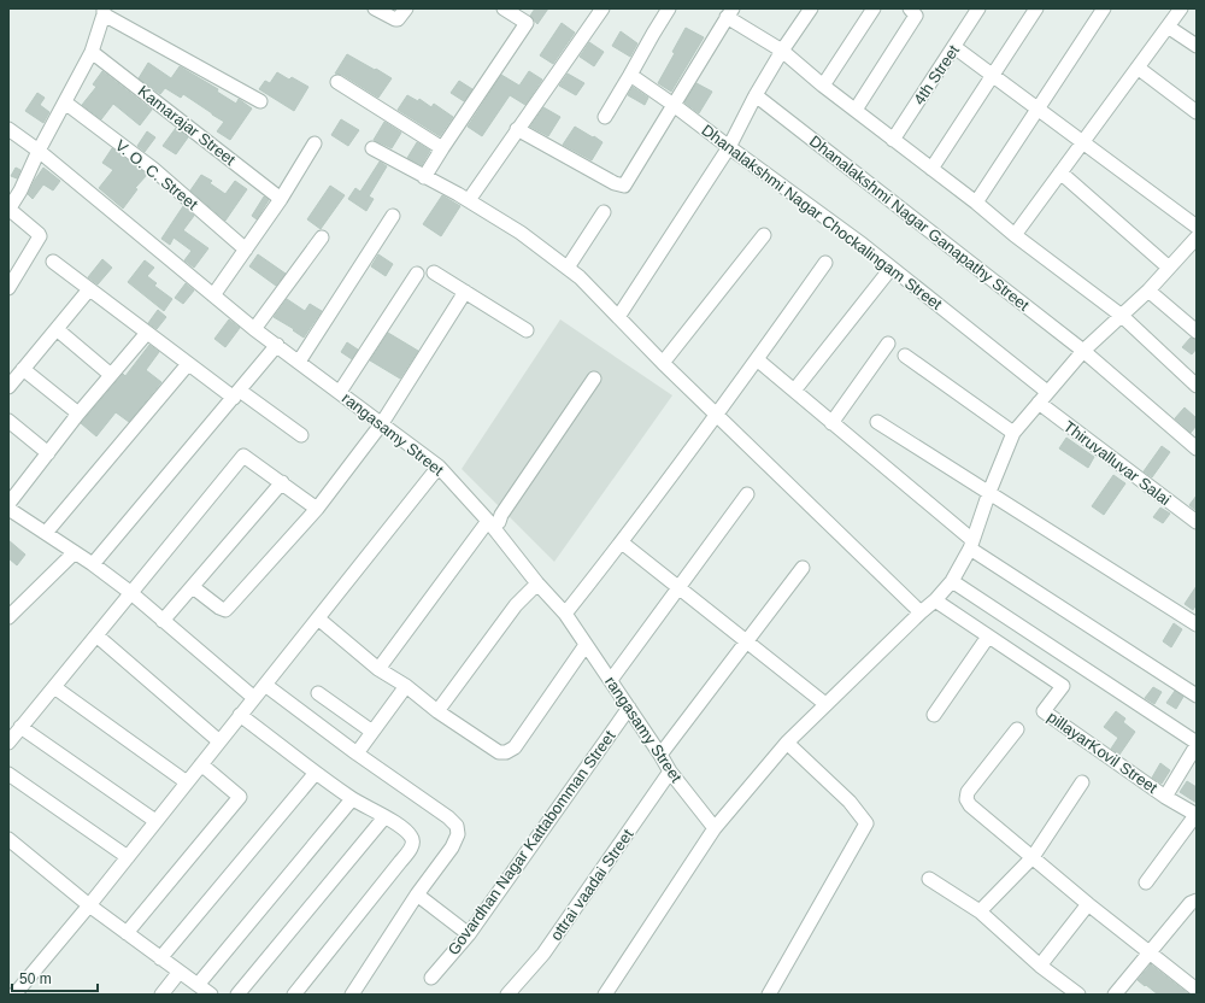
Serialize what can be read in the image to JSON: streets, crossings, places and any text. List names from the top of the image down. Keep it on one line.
{"streets":{"street":["4th Street","Kamarajar Street","V. O. C. Street","Dhanalakshmi Nagar Chockalingam Street","Dhanalakshmi Nagar Ganapathy Street","rangasamy Street","Thiruvalluvar Salai","pillayarKovil Street","Govardhan Nagar Kattabomman Street","ottrai vaadai Street"]},"crossings":[["rangasamy Street","Govardhan Nagar Kattabomman Street"],["rangasamy Street","ottrai vaadai Street"]],"scale_bar":"50 m"}
